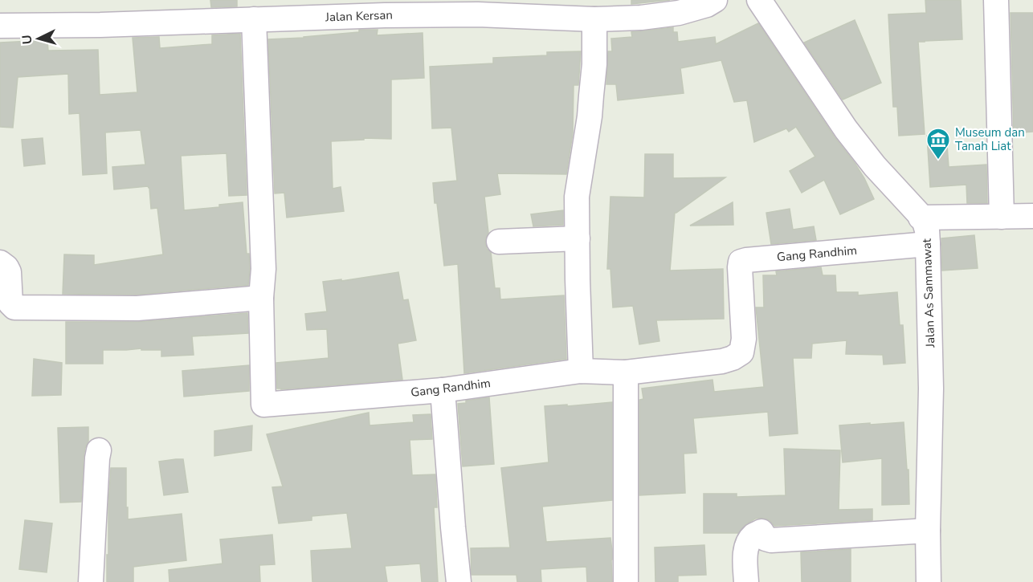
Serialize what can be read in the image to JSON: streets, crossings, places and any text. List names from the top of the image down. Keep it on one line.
{"streets":{"street":["Jalan Kersan","Gang Randhim","Jalan As Sammawat"]},"crossings":[["Jalan Kersan","Gang Randhim"],["Gang Randhim","Jalan As Sammawat"]],"places":{"museum":["Museum dan Tanah Liat"]},"north":"left"}
